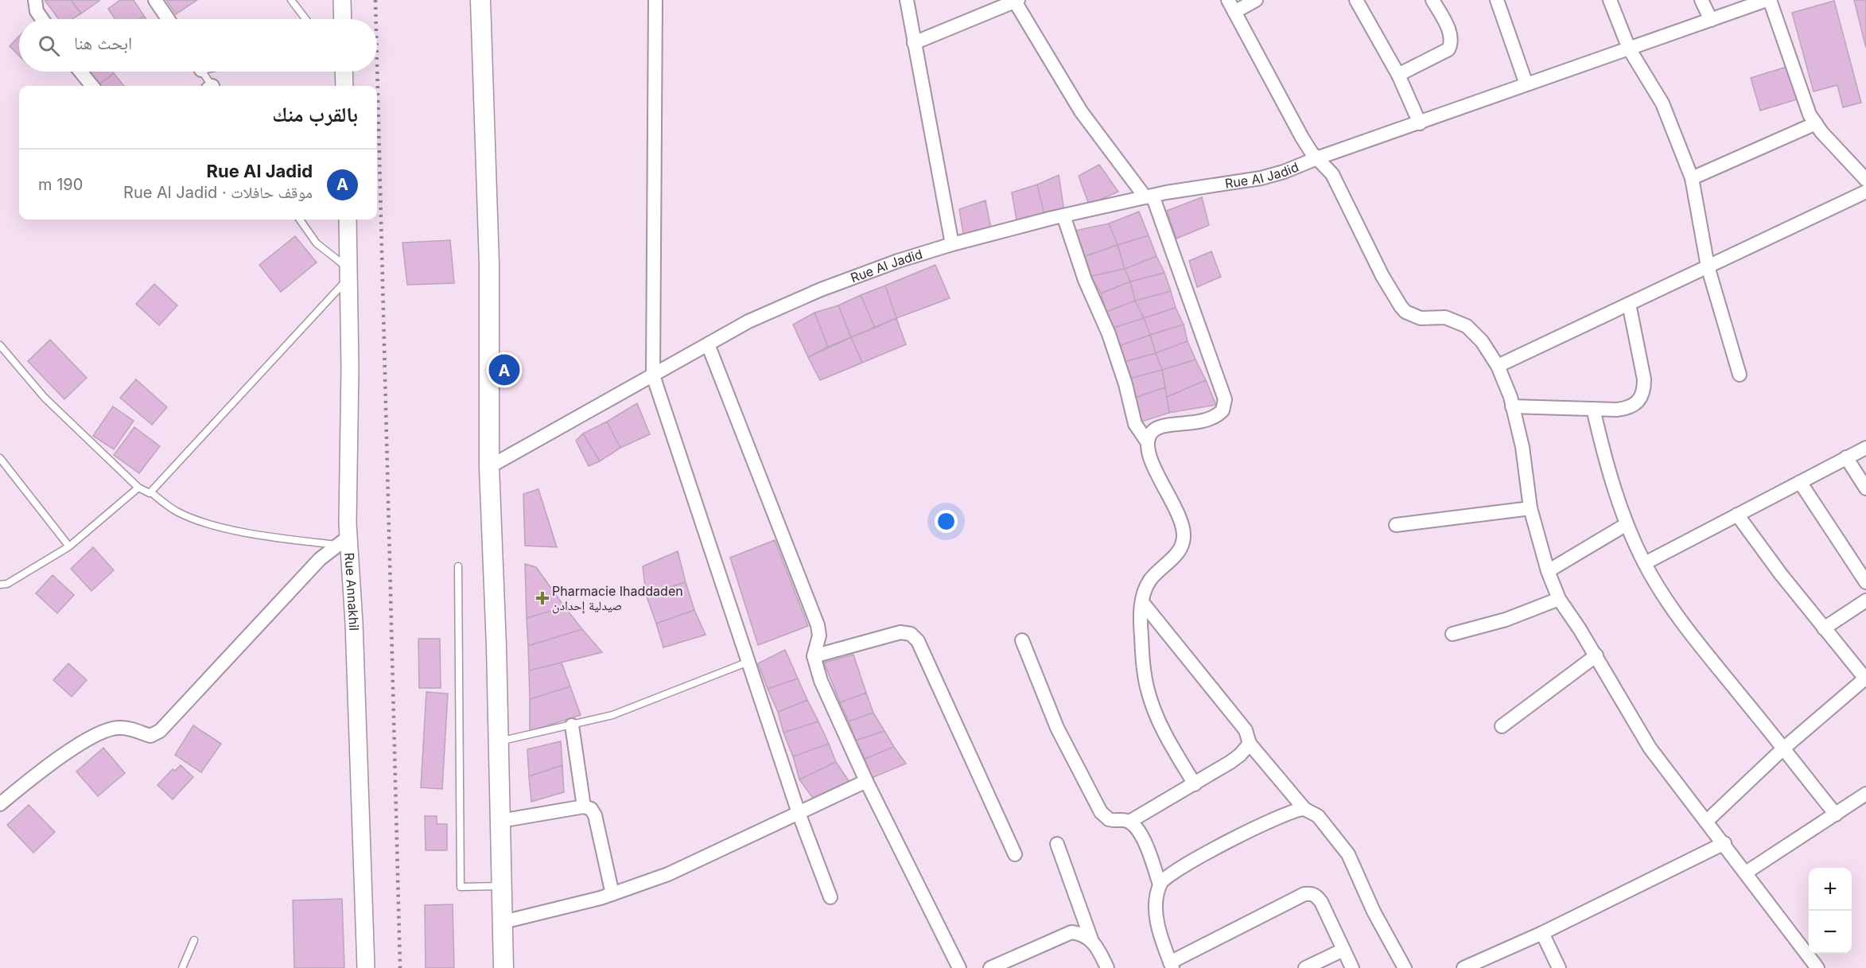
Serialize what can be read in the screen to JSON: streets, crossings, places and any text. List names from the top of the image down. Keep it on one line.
{"streets":{"street":["Rue Al Jadid","Rue Annakhil"]},"places":{"health":["Pharmacie Ihaddaden صيدلية إحدادن"]},"page":{"search":"ابحث هنا","heading":"بالقرب منك","list":[{"mark":"A","name":"Rue Al Jadid","note":"موقف حافلات · Rue Al Jadid","value":"190 m"}],"pins":"A","map_buttons":["+","−"]}}
